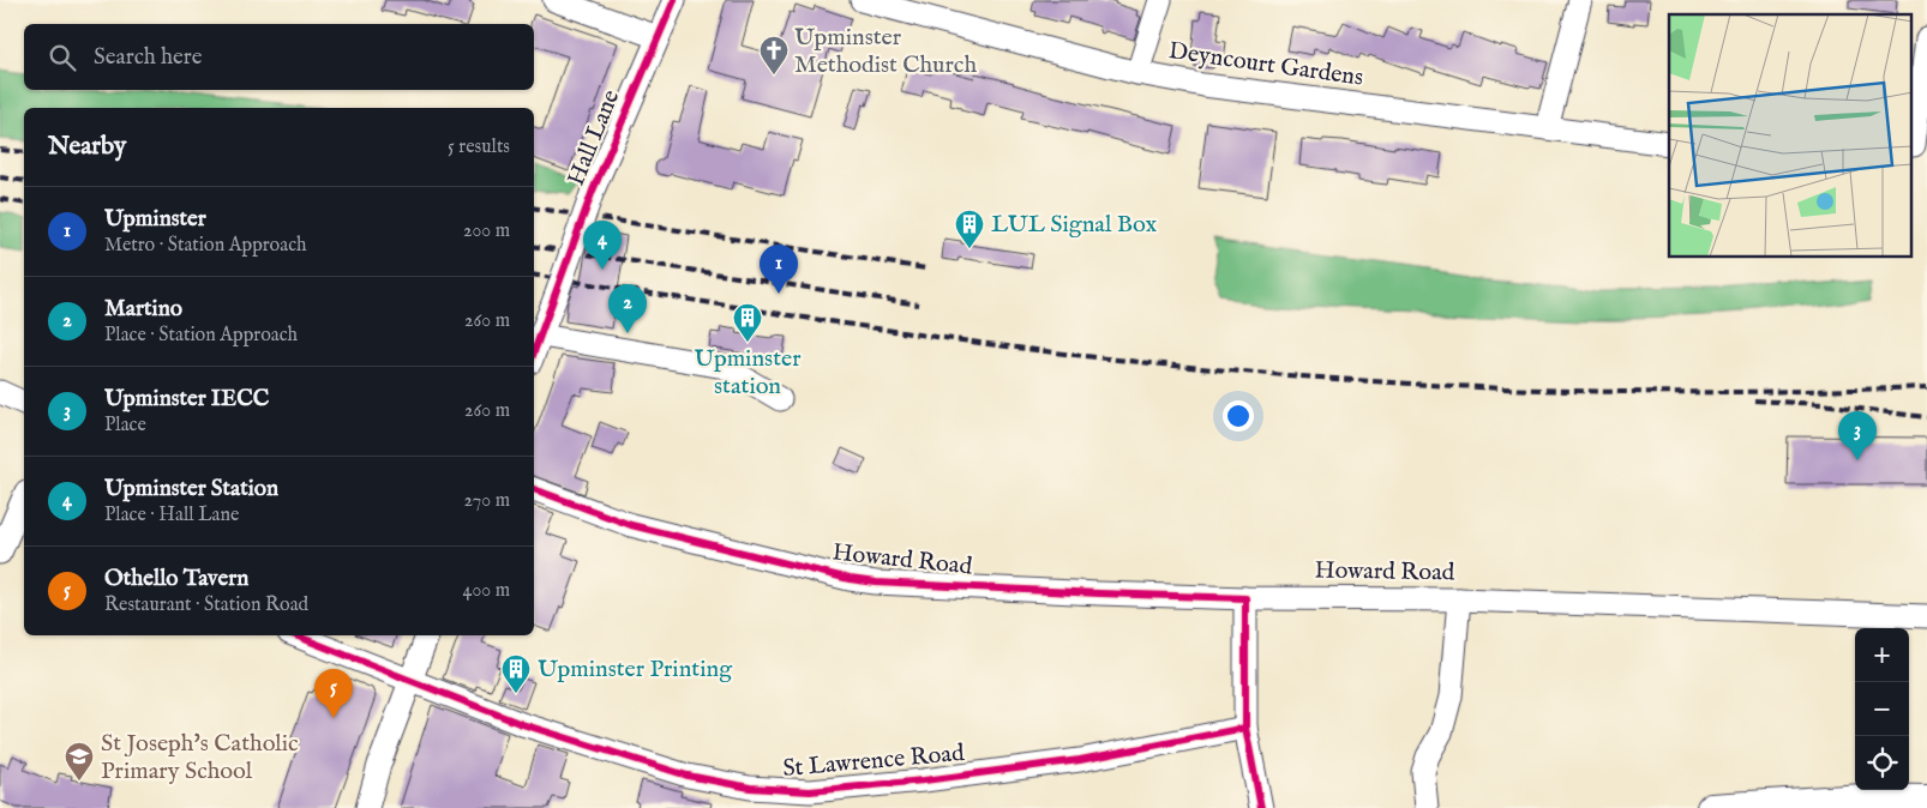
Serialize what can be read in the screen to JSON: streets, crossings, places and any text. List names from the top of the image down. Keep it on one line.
{"streets":{"street":["Deyncourt Gardens","Hall Lane","Howard Road","St Lawrence Road"]},"places":{"church":["Upminster Methodist Church"],"building":["LUL Signal Box","Upminster station","Upminster Printing"],"school or university":["St Joseph's Catholic Primary School"]},"page":{"search":"Search here","heading":["Nearby","5 results"],"list":[{"mark":"1","name":"Upminster","note":"Metro · Station Approach","value":"200 m"},{"mark":"2","name":"Martino","note":"Place · Station Approach","value":"260 m"},{"mark":"3","name":"Upminster IECC","note":"Place","value":"260 m"},{"mark":"4","name":"Upminster Station","note":"Place · Hall Lane","value":"270 m"},{"mark":"5","name":"Othello Tavern","note":"Restaurant · Station Road","value":"400 m"}],"pins":["4","1","2","3","5"],"map_buttons":["+","−"]}}
